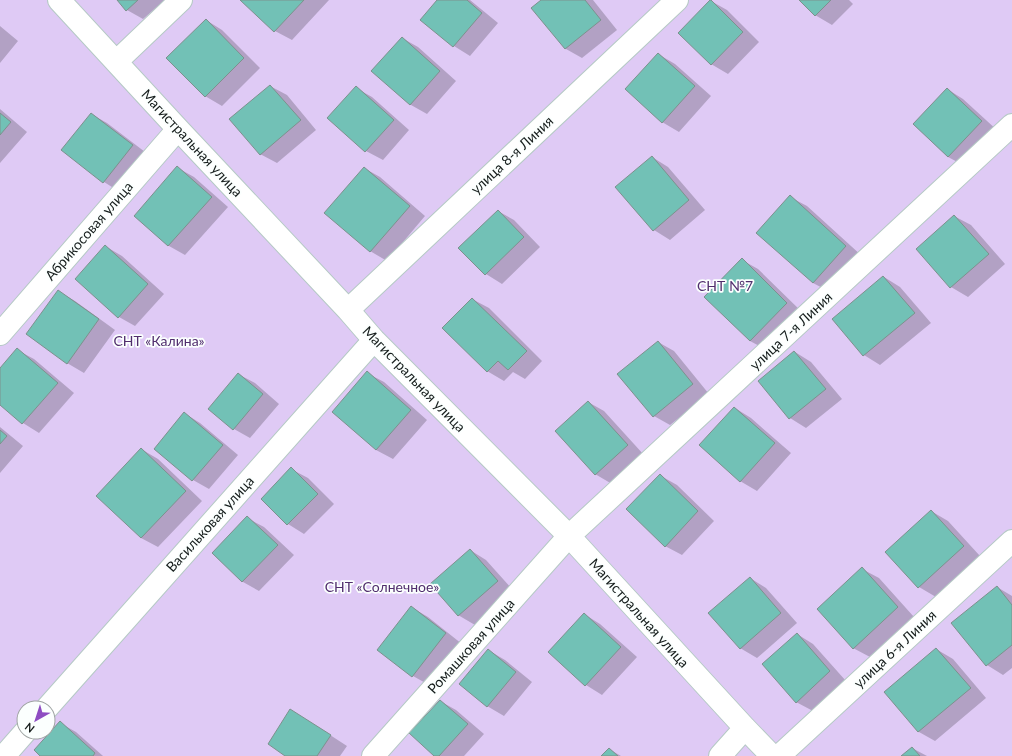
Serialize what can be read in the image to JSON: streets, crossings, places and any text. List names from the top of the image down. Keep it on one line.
{"streets":{"street":["Магистральная улица","улица 8-я Линия","Абрикосовая улица","улица 7-я Линия","Васильковая улица","Ромашковая улица","улица 6-я Линия"]},"crossings":[["Магистральная улица","улица 8-я Линия"],["Магистральная улица","Абрикосовая улица"],["Магистральная улица","улица 7-я Линия"],["Магистральная улица","Васильковая улица"],["Магистральная улица","Ромашковая улица"],["улица 7-я Линия","Ромашковая улица"]],"parks":["СНТ №7","СНТ «Калина»","СНТ «Солнечное»"],"north":"bottom left"}
